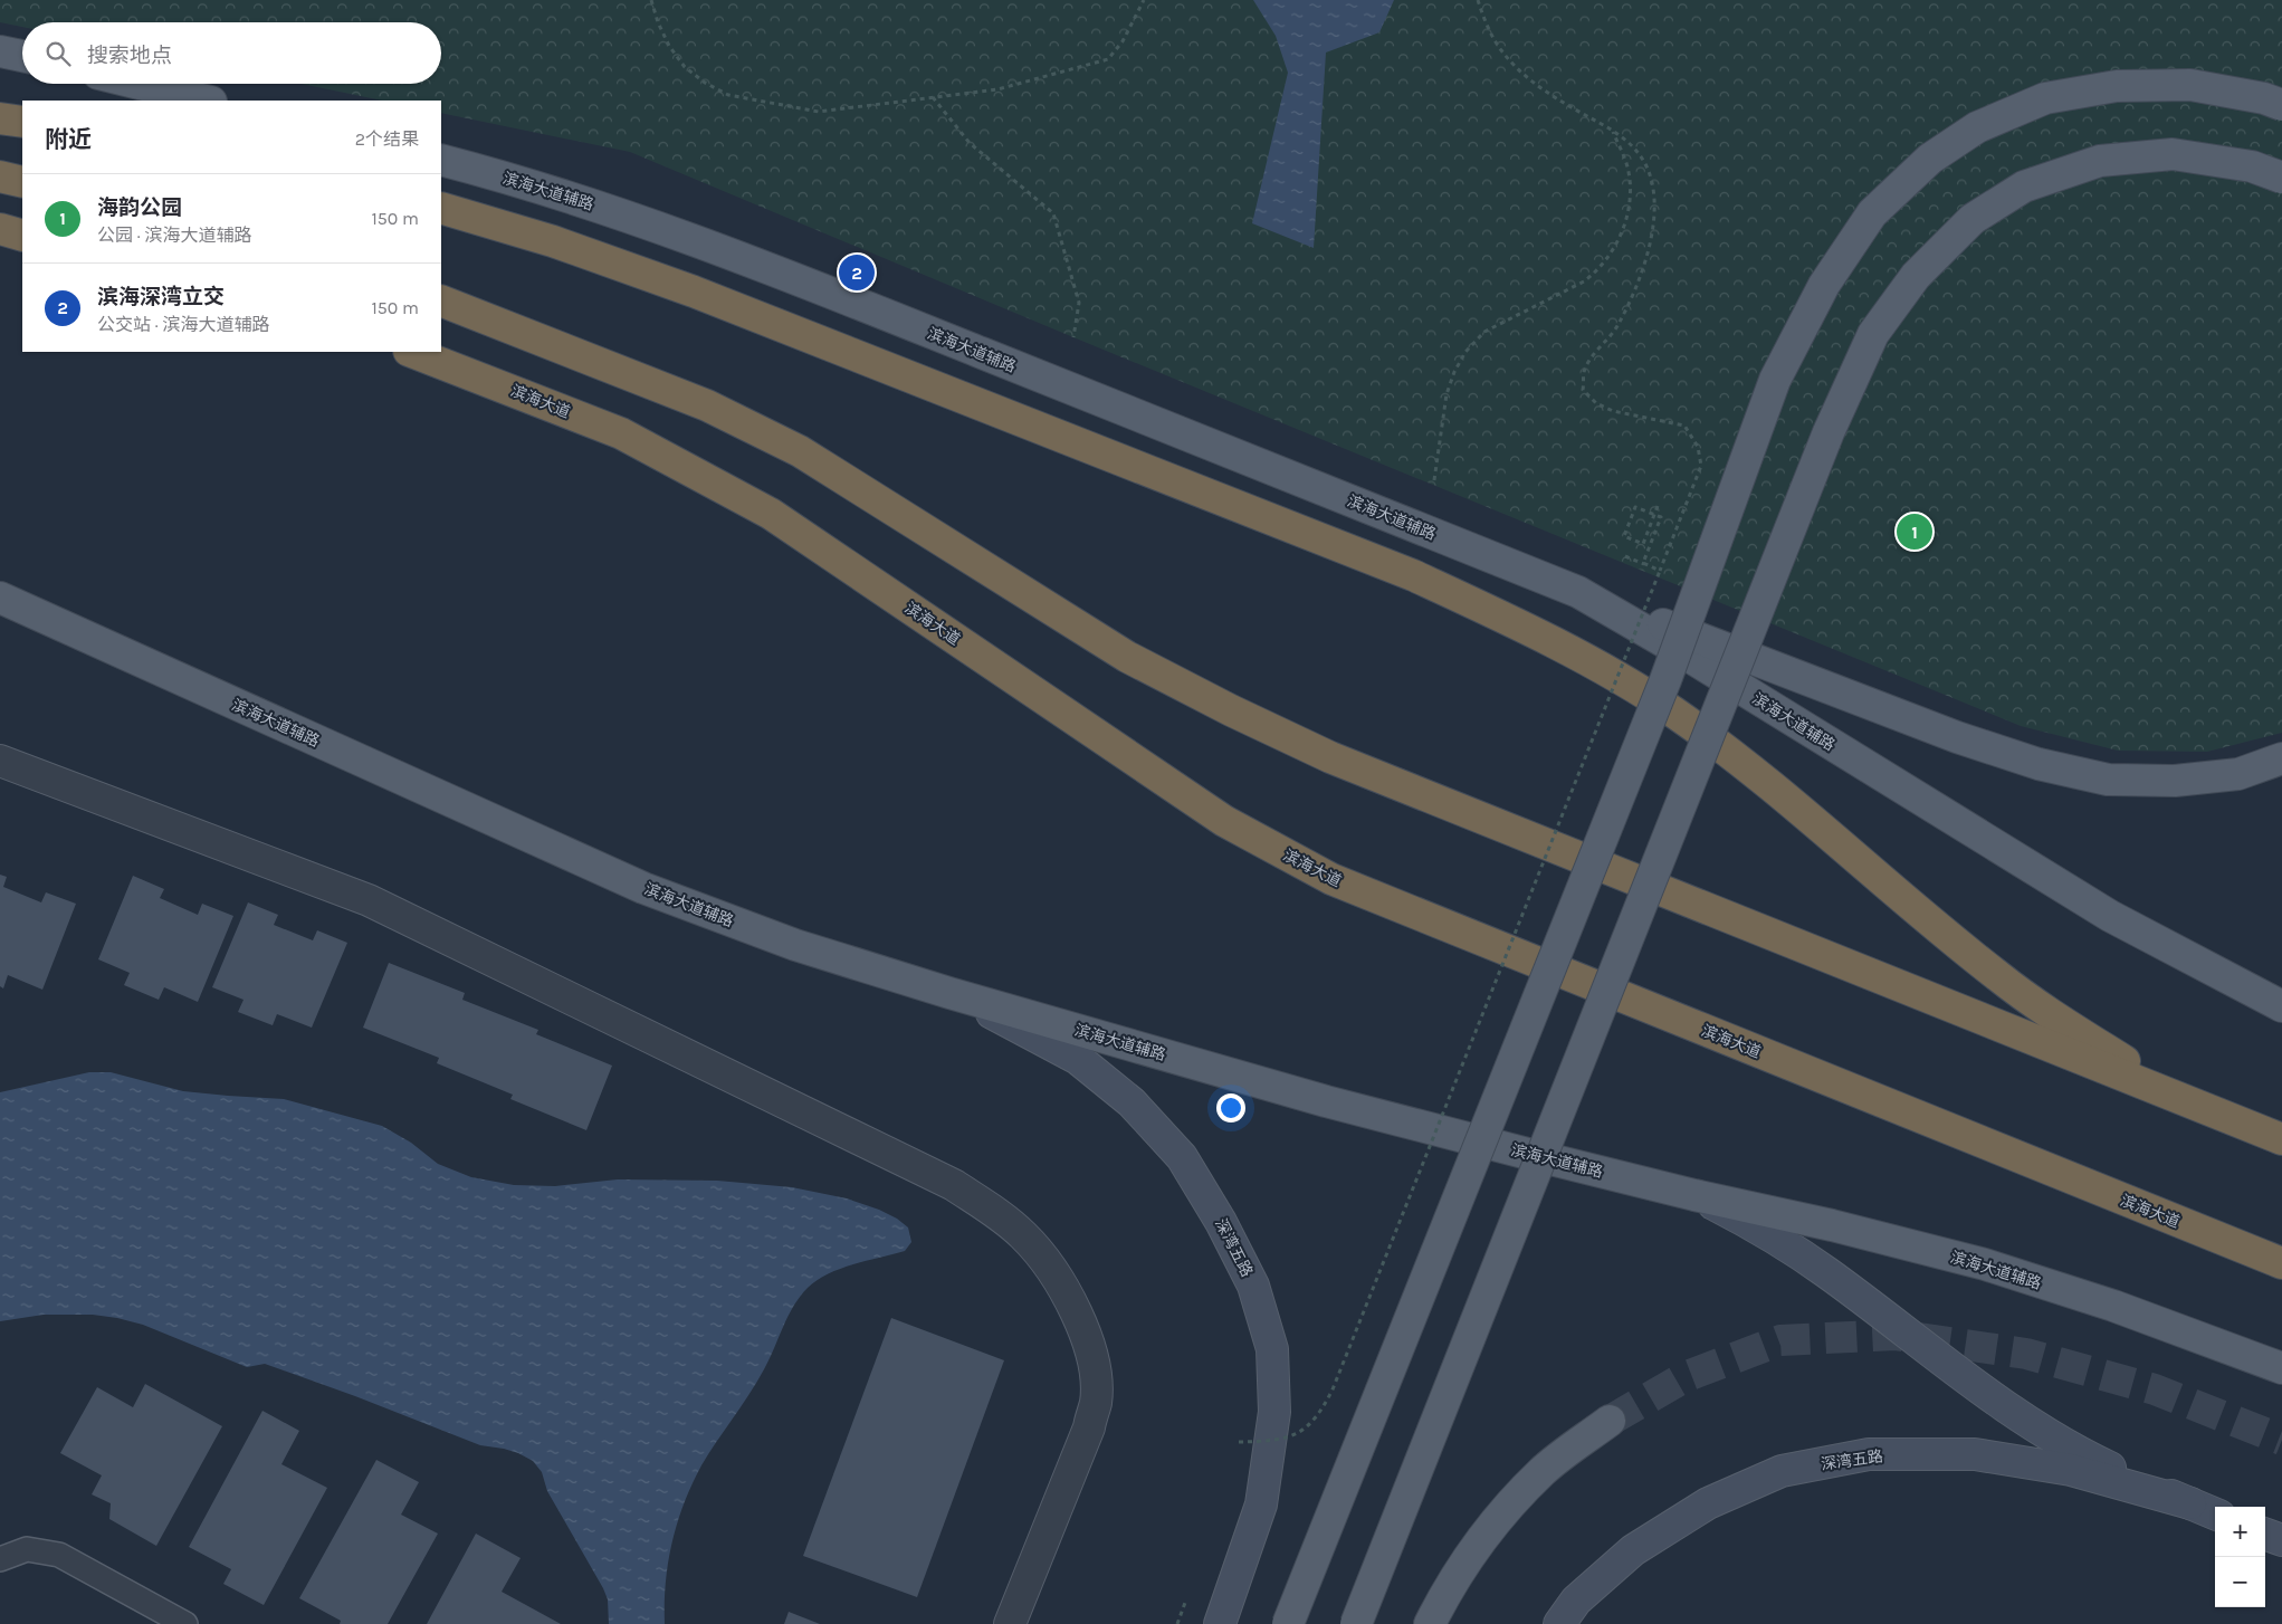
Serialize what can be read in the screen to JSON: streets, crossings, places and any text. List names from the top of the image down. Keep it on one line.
{"streets":{"highway":["滨海大道"],"main road":["滨海大道辅路"],"street":["深湾五路"]},"crossings":[["滨海大道辅路","深湾五路"]],"page":{"search":"搜索地点","heading":["附近","2个结果"],"list":[{"mark":"1","name":"海韵公园","note":"公园 · 滨海大道辅路","value":"150 m"},{"mark":"2","name":"滨海深湾立交","note":"公交站 · 滨海大道辅路","value":"150 m"}],"pins":["2","1"],"map_buttons":["+","−"]}}
